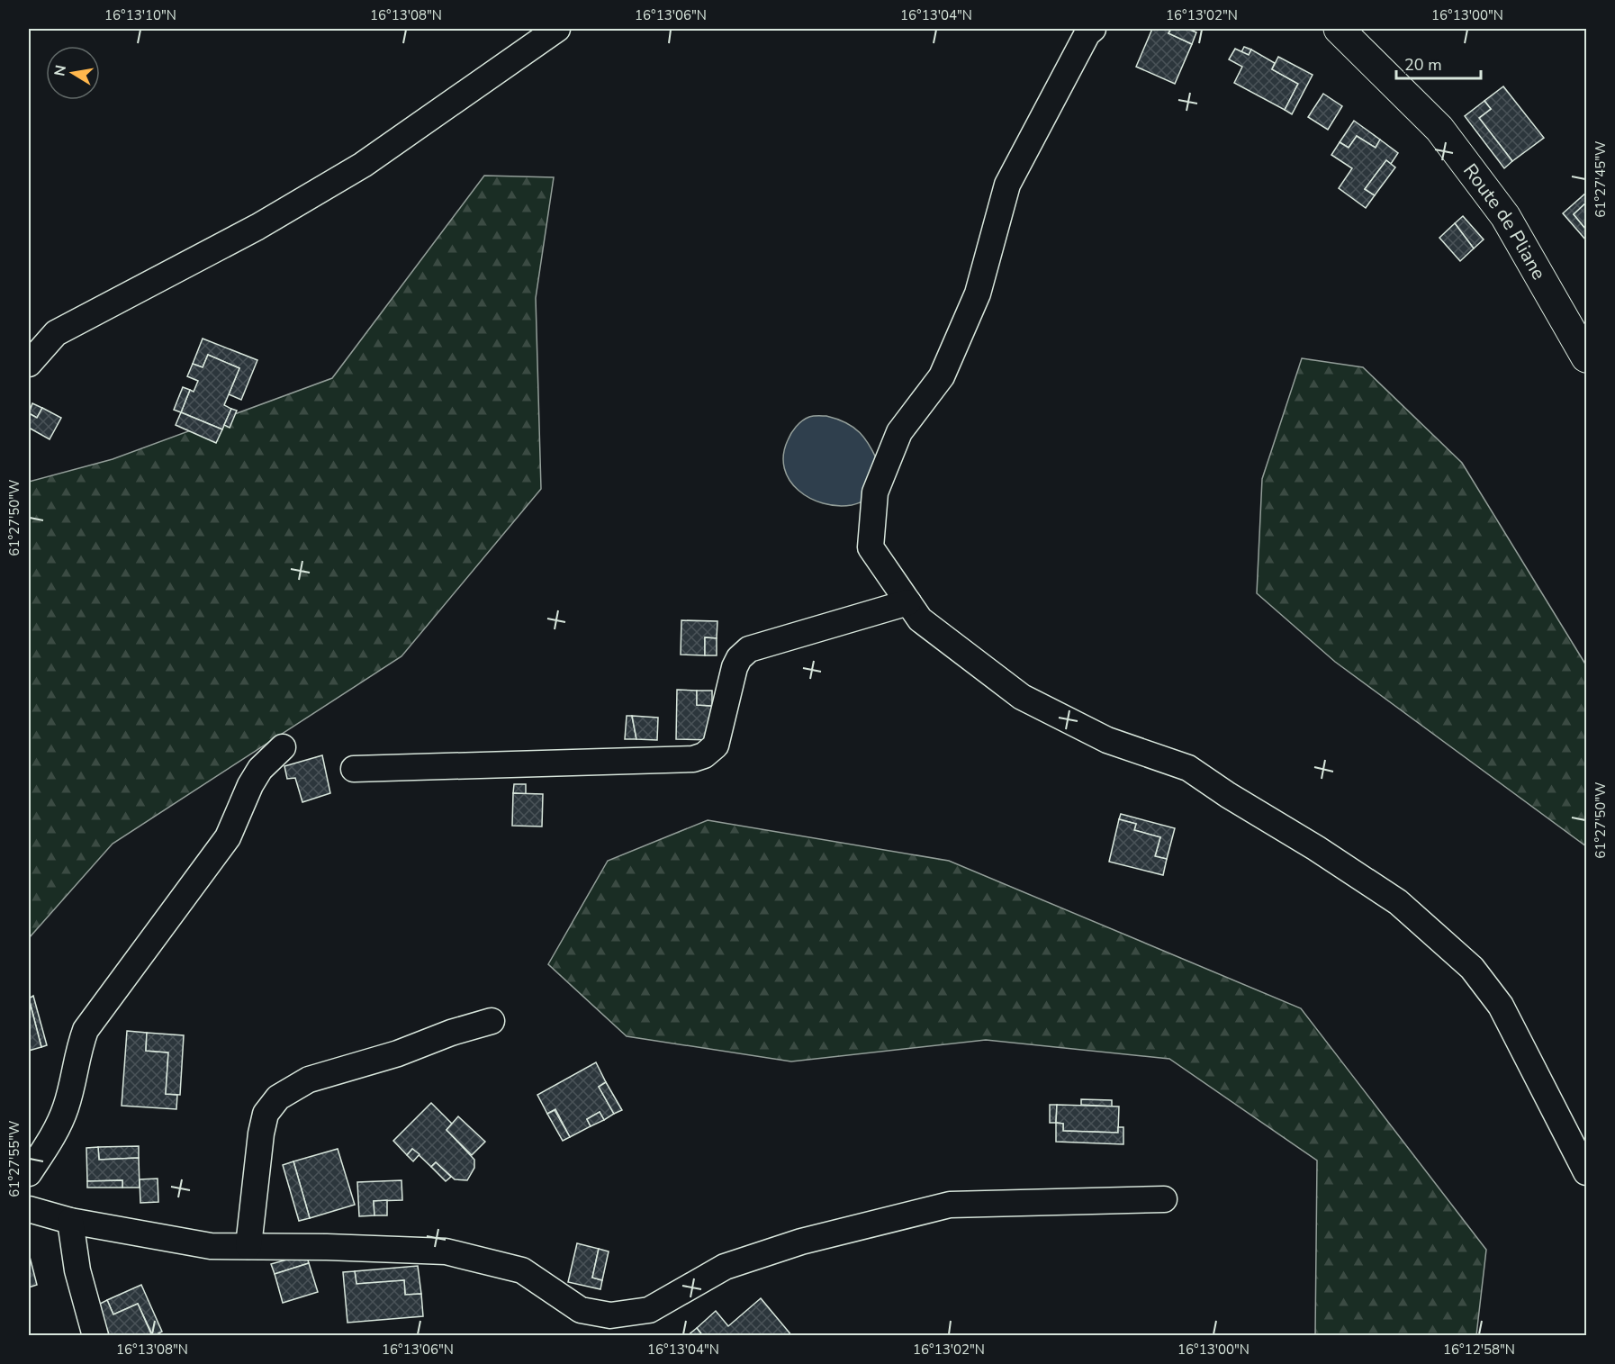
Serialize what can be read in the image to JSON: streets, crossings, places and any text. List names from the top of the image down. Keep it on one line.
{"streets":{"street":["Route de Pliane"]},"scale_bar":"20 m","north":"left","coordinates":["16°13'10\"N","16°13'08\"N","16°13'06\"N","16°13'04\"N","16°13'02\"N","16°13'00\"N","61°27'45\"W","61°27'50\"W","61°27'55\"W","16°12'58\"N"]}
